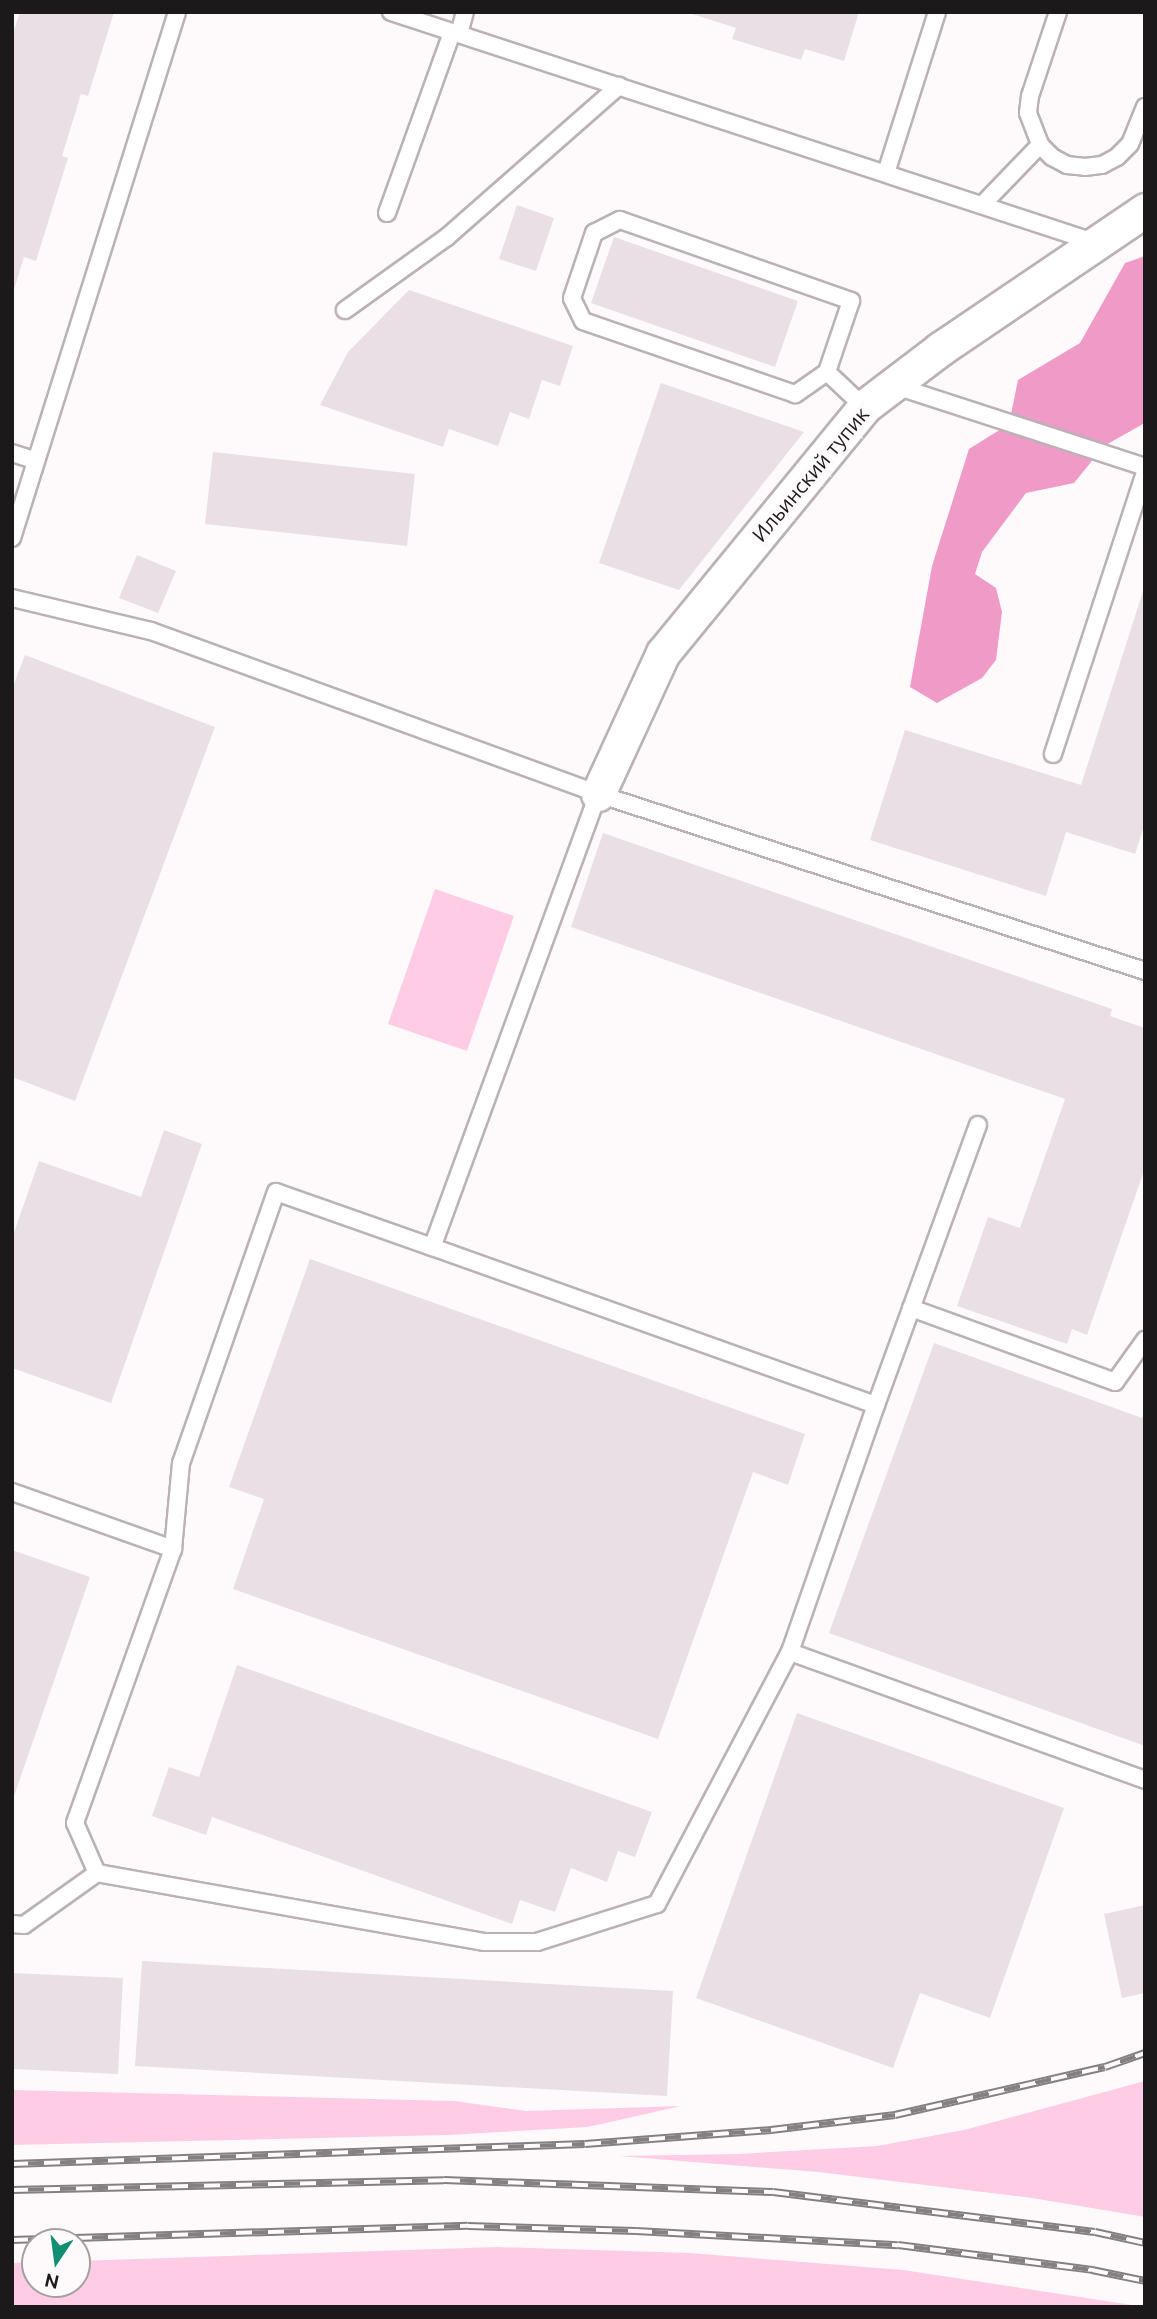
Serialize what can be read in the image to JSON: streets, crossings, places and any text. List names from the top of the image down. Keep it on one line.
{"streets":{"street":["Ильинский тупик"]},"north":"bottom"}
